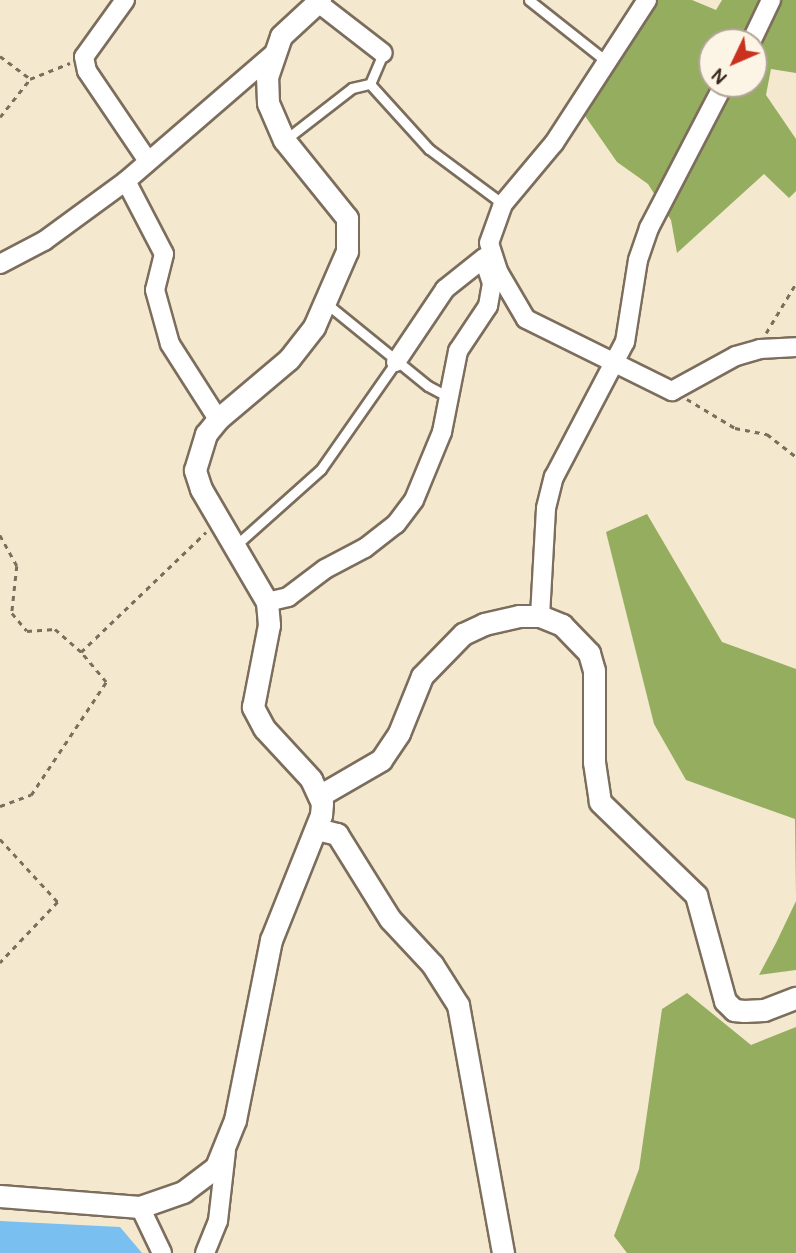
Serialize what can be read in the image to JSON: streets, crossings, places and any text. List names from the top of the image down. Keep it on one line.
{"north":"bottom left"}
